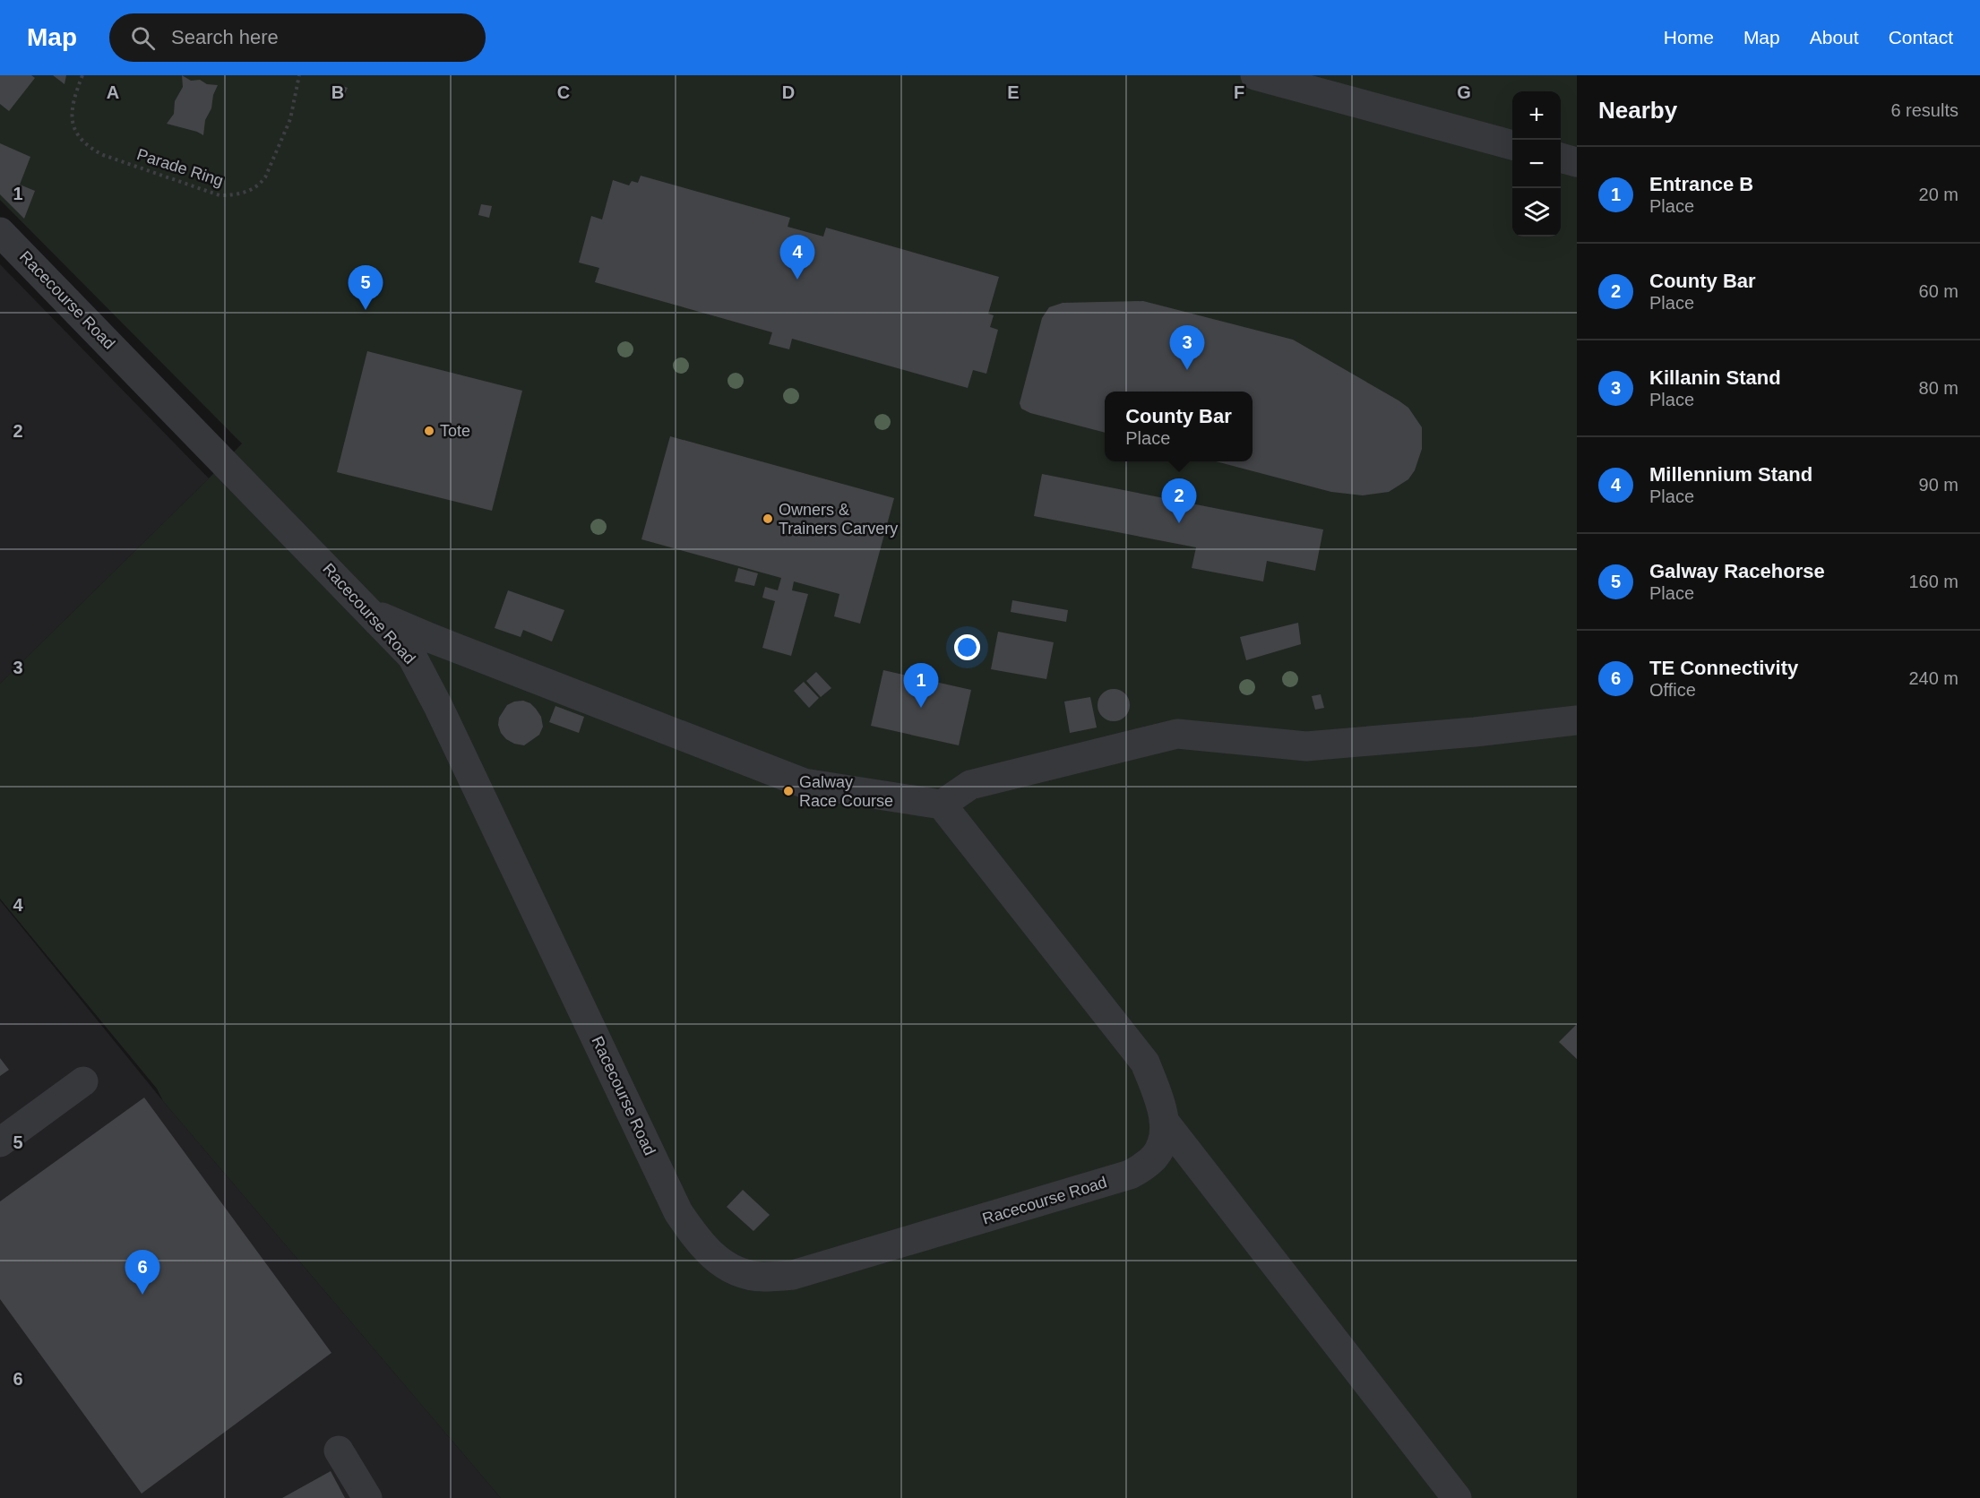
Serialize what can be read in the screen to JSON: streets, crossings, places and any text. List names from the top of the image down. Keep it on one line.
{"streets":{"lane":["Racecourse Road"],"path":["Parade Ring"]},"places":["Tote","Owners & Trainers Carvery","Galway Race Course"],"page":{"header":"Map","search":"Search here","nav":["Home","Map","About","Contact"],"heading":["Nearby","6 results"],"map_buttons":["+","−"],"list":[{"mark":"1","name":"Entrance B","note":"Place","value":"20 m"},{"mark":"2","name":"County Bar","note":"Place","value":"60 m"},{"mark":"3","name":"Killanin Stand","note":"Place","value":"80 m"},{"mark":"4","name":"Millennium Stand","note":"Place","value":"90 m"},{"mark":"5","name":"Galway Racehorse","note":"Place","value":"160 m"},{"mark":"6","name":"TE Connectivity","note":"Office","value":"240 m"}],"pins":["4","5","3","2","1","6"],"popup":["County Bar","Place"]},"grid":{"columns":["A","B","C","D","E","F","G"],"rows":["1","2","3","4","5","6"]}}
